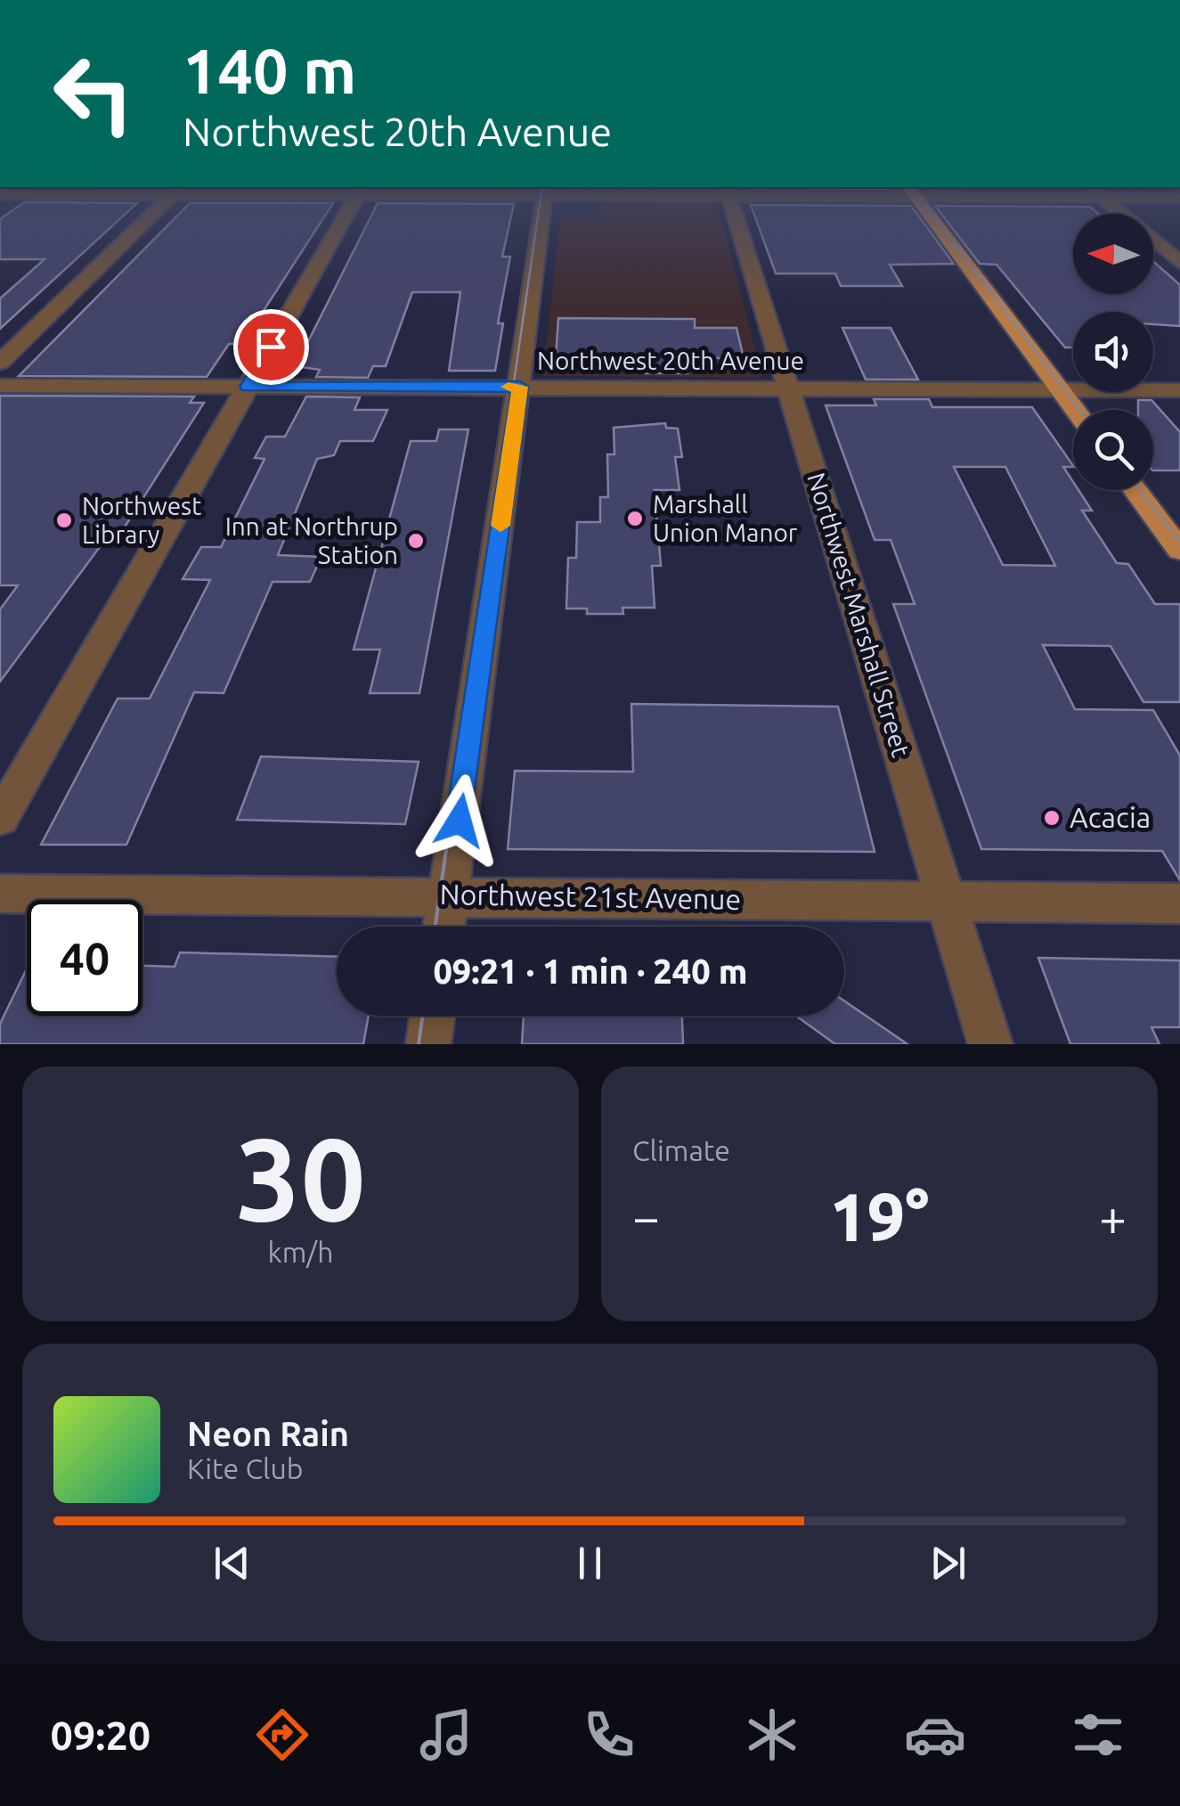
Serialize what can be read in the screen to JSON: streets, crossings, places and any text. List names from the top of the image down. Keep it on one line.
{"streets":{"street":["Northwest 20th Avenue","Northwest Marshall Street","Northwest 21st Avenue"]},"crossings":[["Northwest 20th Avenue","Northwest Marshall Street"],["Northwest Marshall Street","Northwest 21st Avenue"]],"places":["Marshall Union Manor","Northwest Library","Inn at Northrup Station","Acacia"],"north":"left","page":{"turn":["140 m","Northwest 20th Avenue"],"limit":"40","trip":"09:21 · 1 min · 240 m","tile":[["30","km/h"],"Climate"],"heat":["−","19°","+"],"song":["Neon Rain","Kite Club"],"tabs":"09:20"}}
